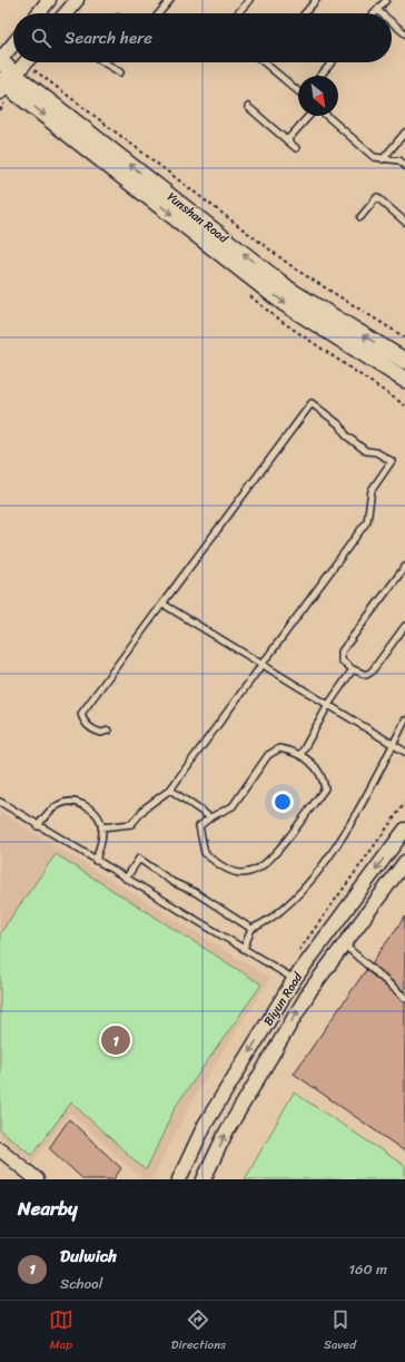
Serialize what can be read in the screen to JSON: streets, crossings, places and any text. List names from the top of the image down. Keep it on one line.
{"streets":{"main road":["Yunshan Road"],"street":["Biyun Road"]},"north":"bottom right","page":{"search":"Search here","pins":"1","heading":"Nearby","list":[{"mark":"1","name":"Dulwich","note":"School","value":"160 m"}],"nav":["Map","Directions","Saved"]}}
